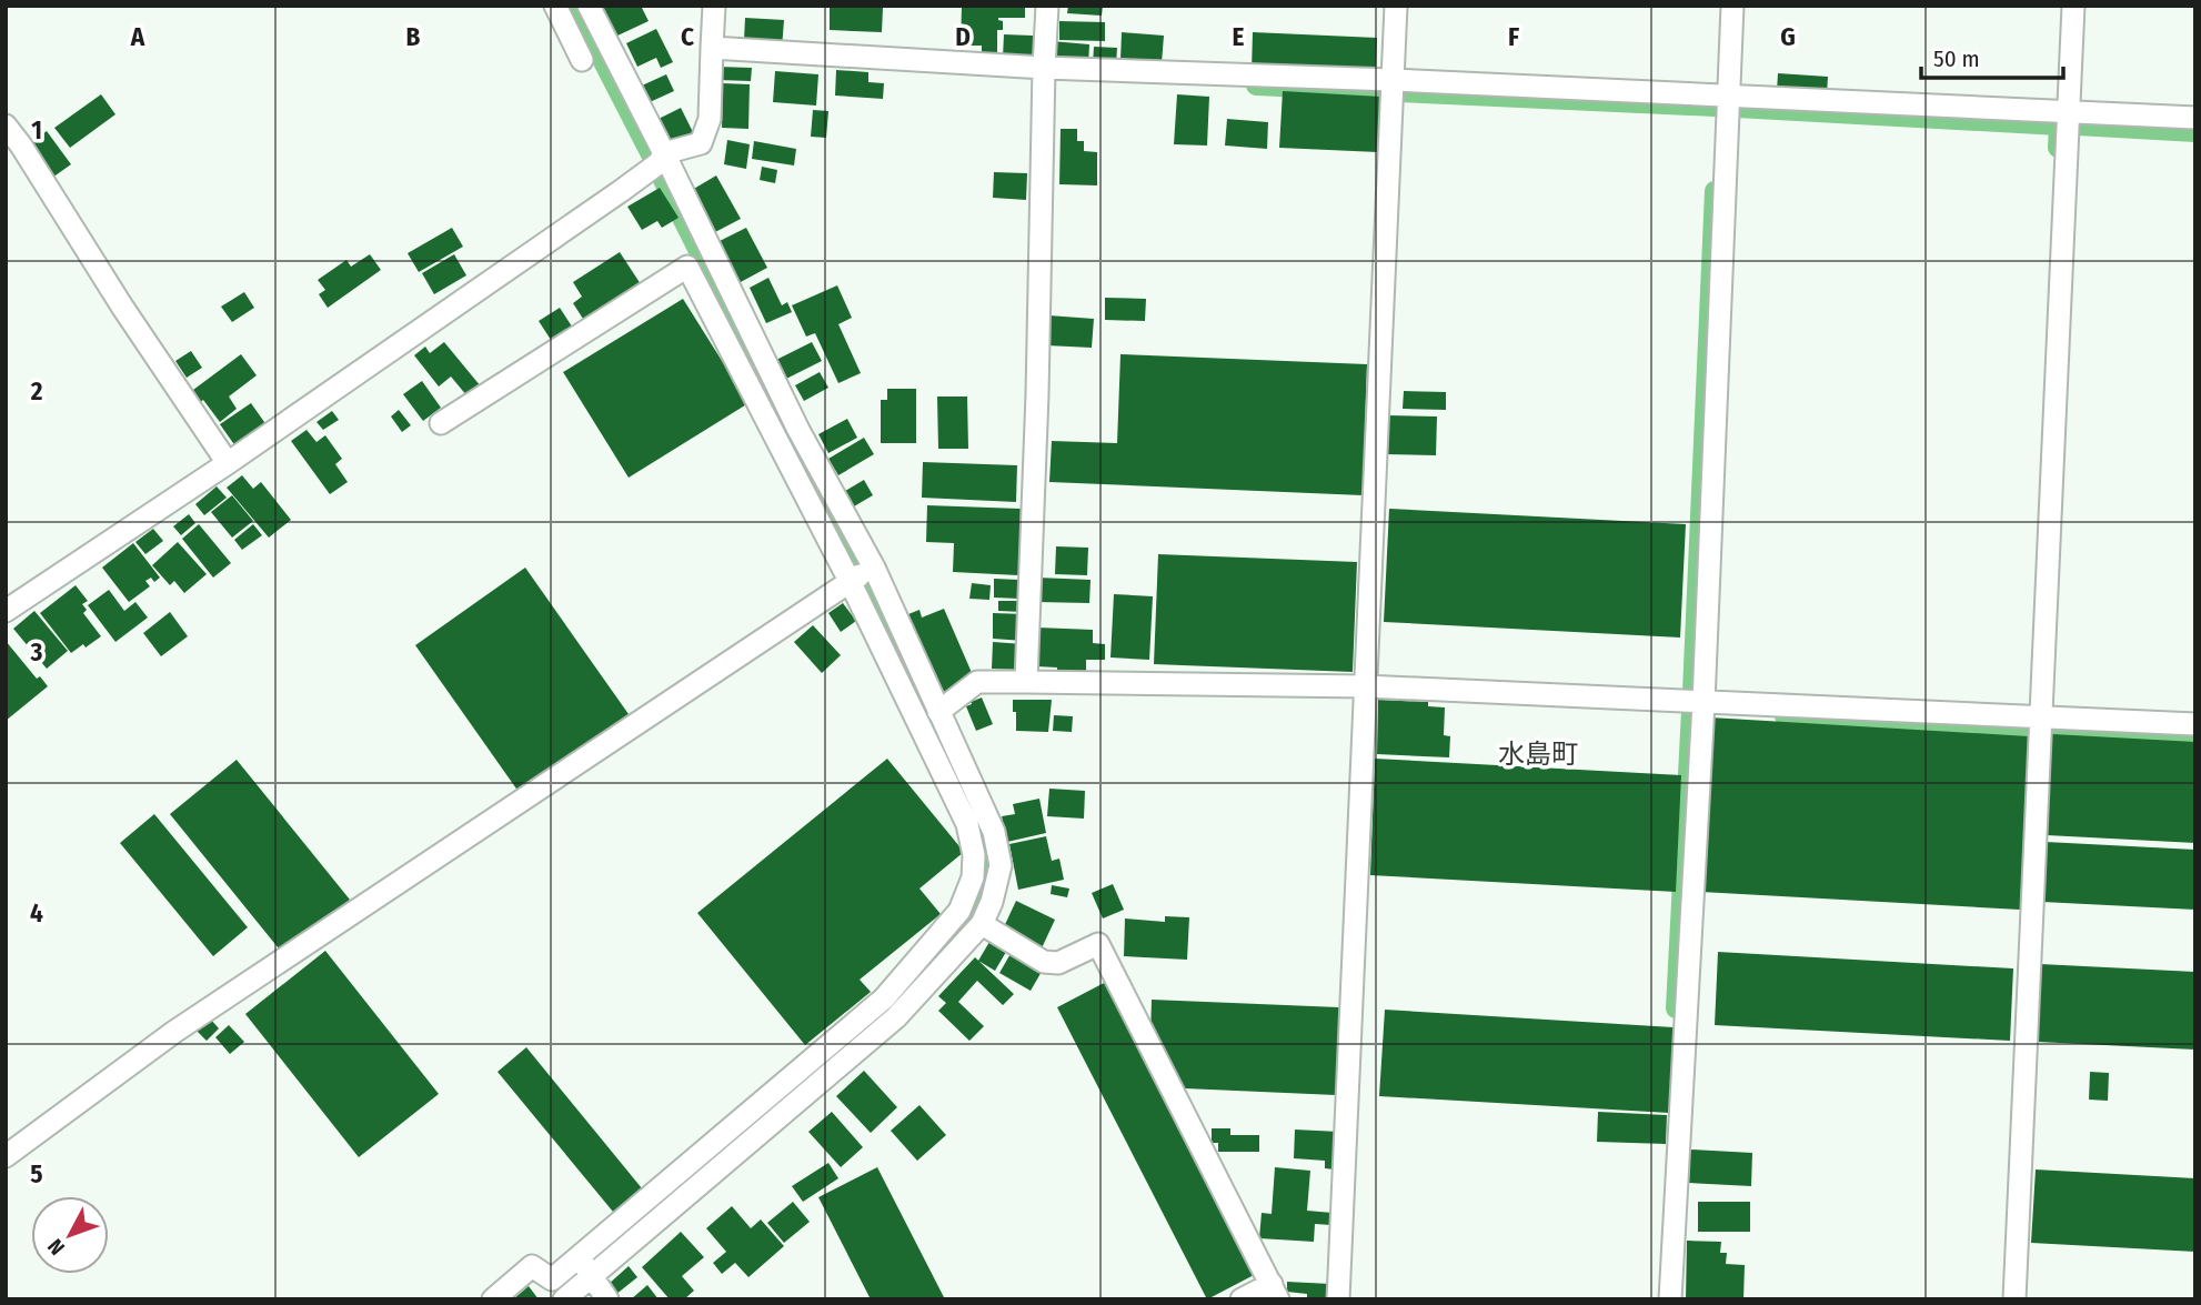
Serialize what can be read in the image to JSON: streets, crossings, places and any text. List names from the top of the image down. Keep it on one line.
{"districts":["水島町"],"scale_bar":"50 m","north":"bottom left","grid":{"columns":["A","B","C","D","E","F","G"],"rows":["1","2","3","4","5"]}}
